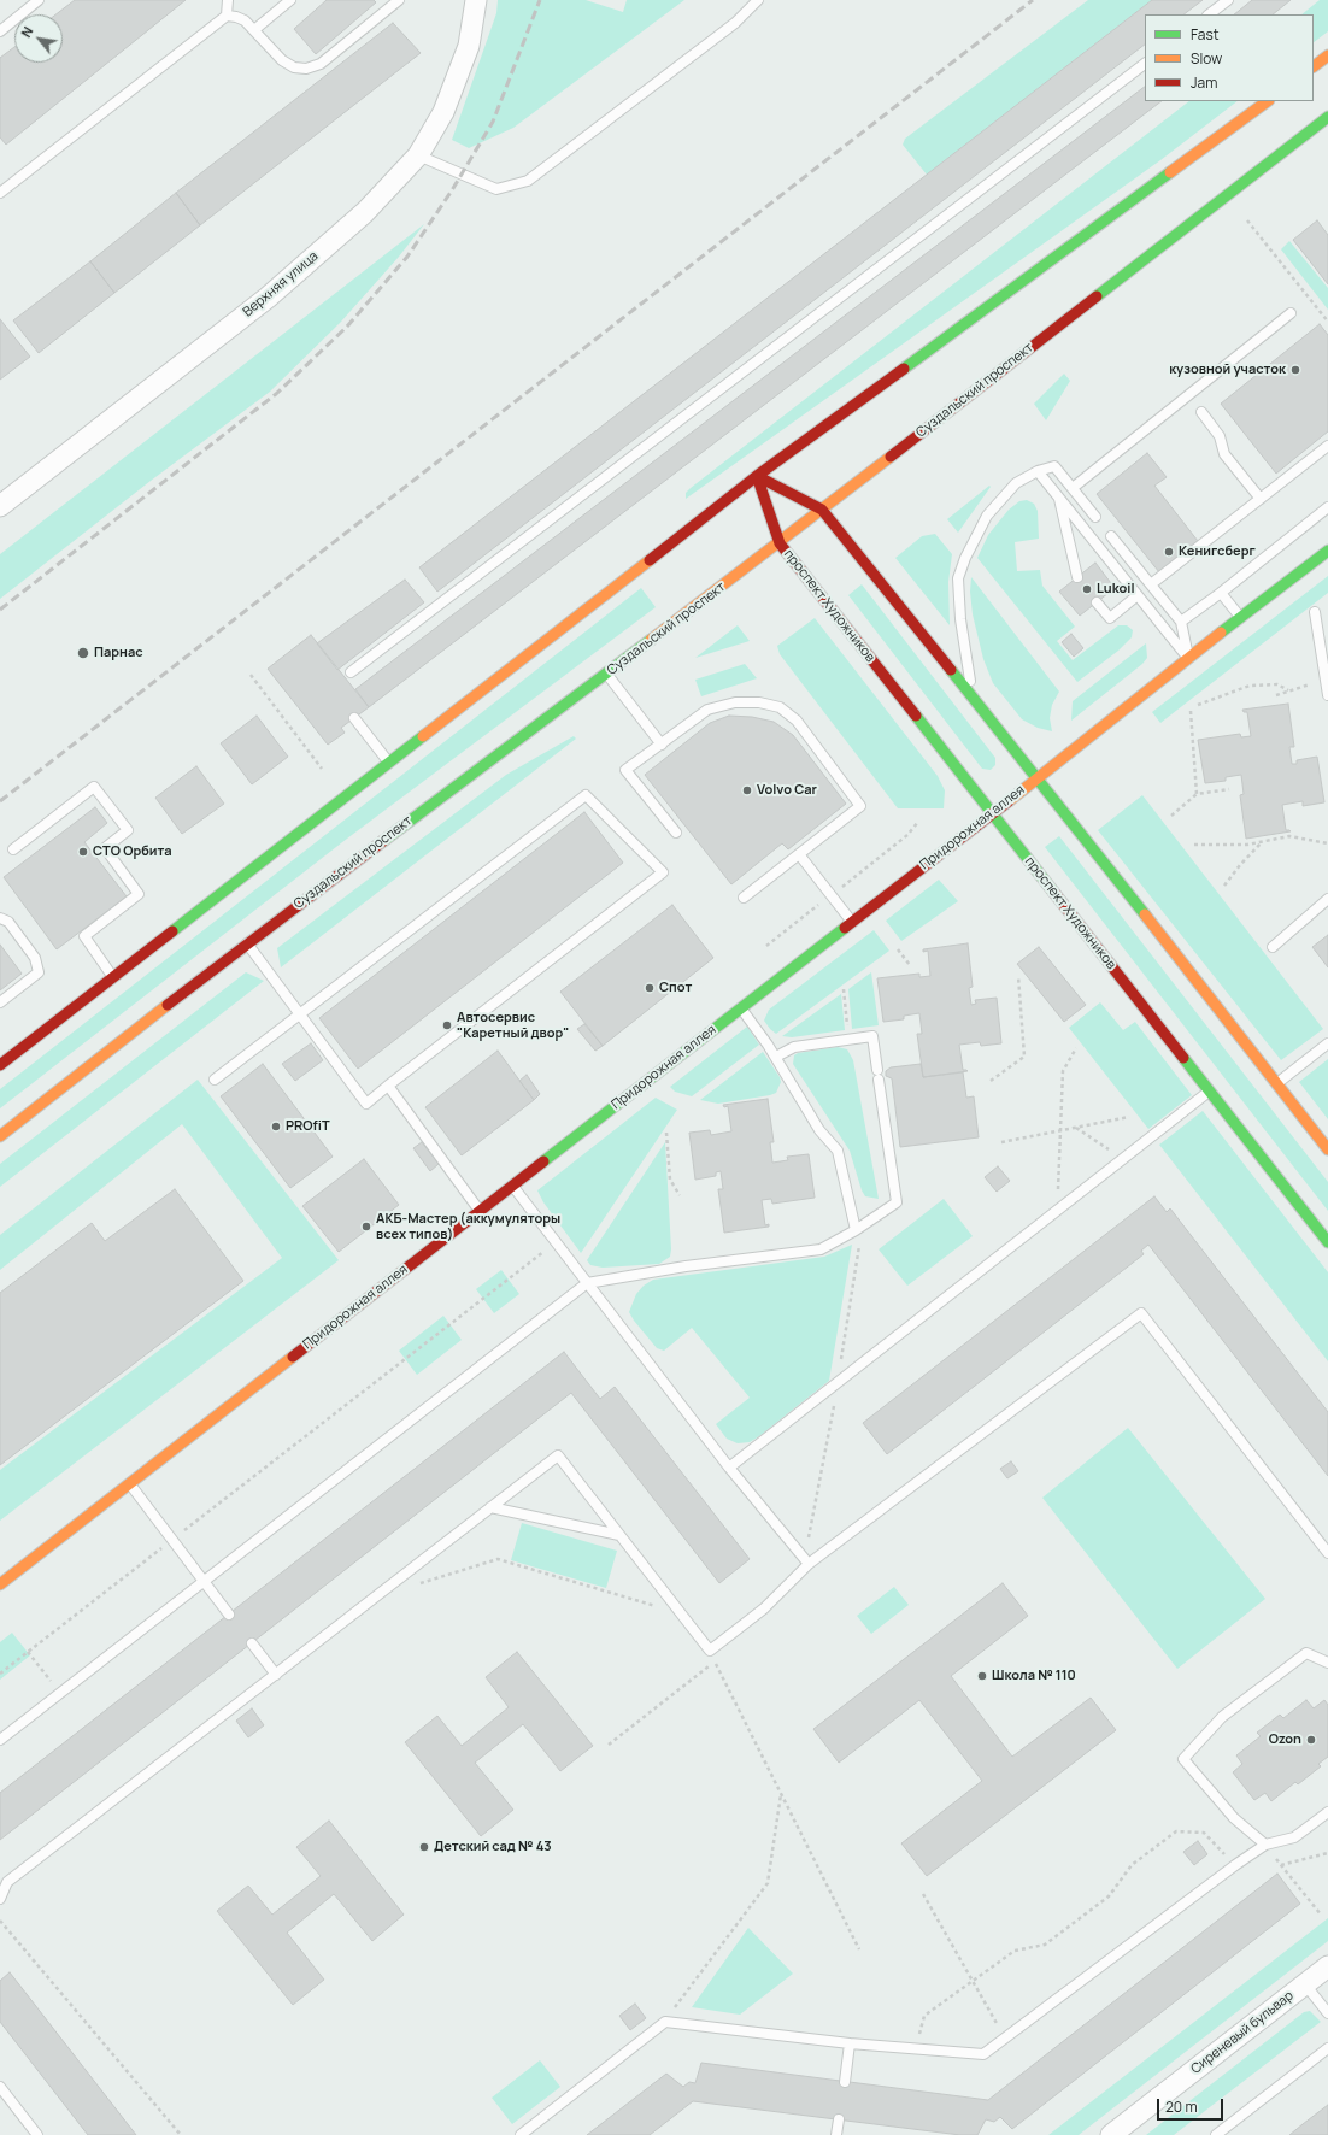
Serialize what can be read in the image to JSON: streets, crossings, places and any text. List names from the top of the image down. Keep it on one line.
{"streets":{"street":["Верхняя улица","Суздальский проспект","проспект Художников","Придорожная аллея","Сиреневый бульвар"]},"crossings":[["Суздальский проспект","проспект Художников"],["проспект Художников","Придорожная аллея"]],"places":["кузовной участок","Кенигсберг","Lukoil","Парнас","Volvo Car","СТО Орбита","Спот","Автосервис \"Каретный двор\"","PROfiT","АКБ-Мастер (аккумуляторы всех типов)","Школа № 110","Ozon","Детский сад № 43"],"legend":["Fast","Slow","Jam"],"scale_bar":"20 m","north":"top left"}
